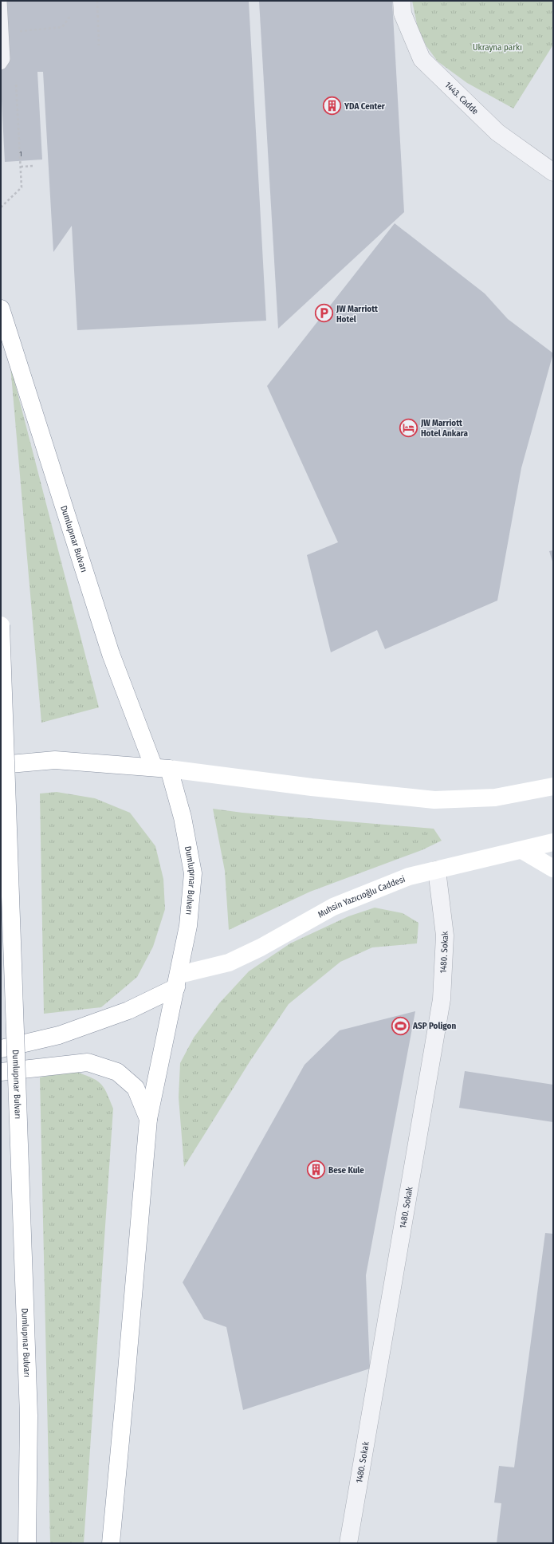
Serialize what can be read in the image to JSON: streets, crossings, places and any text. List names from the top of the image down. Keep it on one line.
{"streets":{"main road":["Dumlupınar Bulvarı","Muhsin Yazıcıoğlu Caddesi"],"street":["1443. Cadde","1480. Sokak"]},"crossings":[["Dumlupınar Bulvarı","Muhsin Yazıcıoğlu Caddesi"],["Muhsin Yazıcıoğlu Caddesi","1480. Sokak"]],"parks":["Ukrayna parkı"],"places":{"building":["YDA Center","Bese Kule"],"parking":["JW Marriott Hotel"],"hotel":["JW Marriott Hotel Ankara"],"sports":["ASP Poligon"]},"house_numbers":["1"]}
